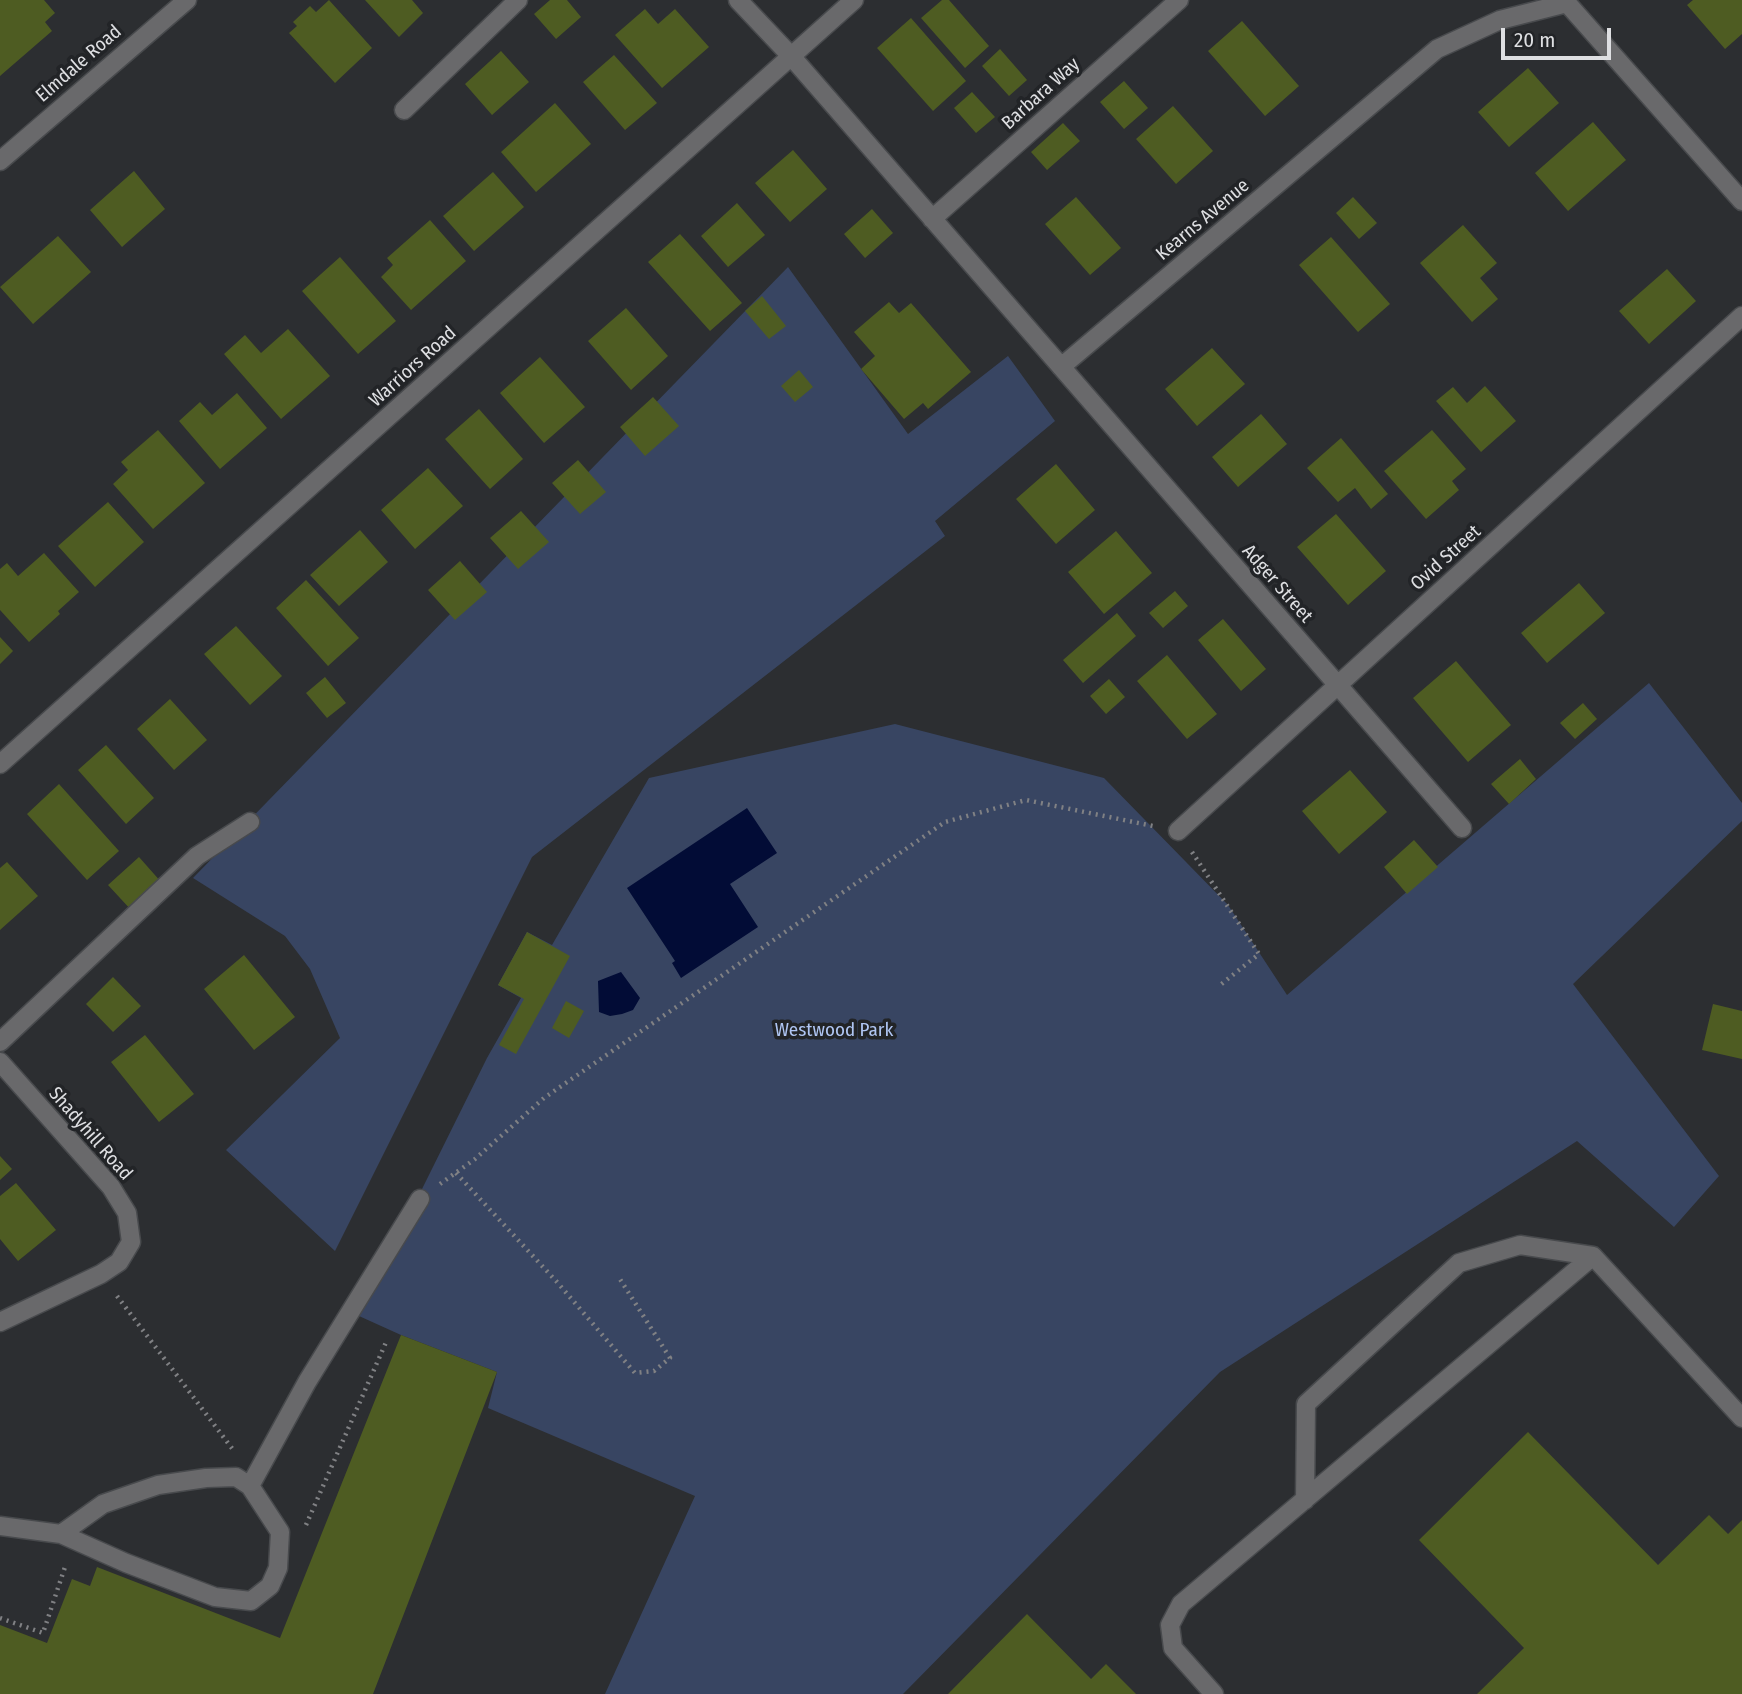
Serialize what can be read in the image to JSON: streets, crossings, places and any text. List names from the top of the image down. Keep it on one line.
{"streets":{"street":["Elmdale Road","Barbara Way","Kearns Avenue","Warriors Road","Ovid Street","Adger Street","Shadyhill Road"]},"crossings":[["Kearns Avenue","Adger Street"],["Ovid Street","Adger Street"]],"parks":["Westwood Park"],"scale_bar":"20 m"}
